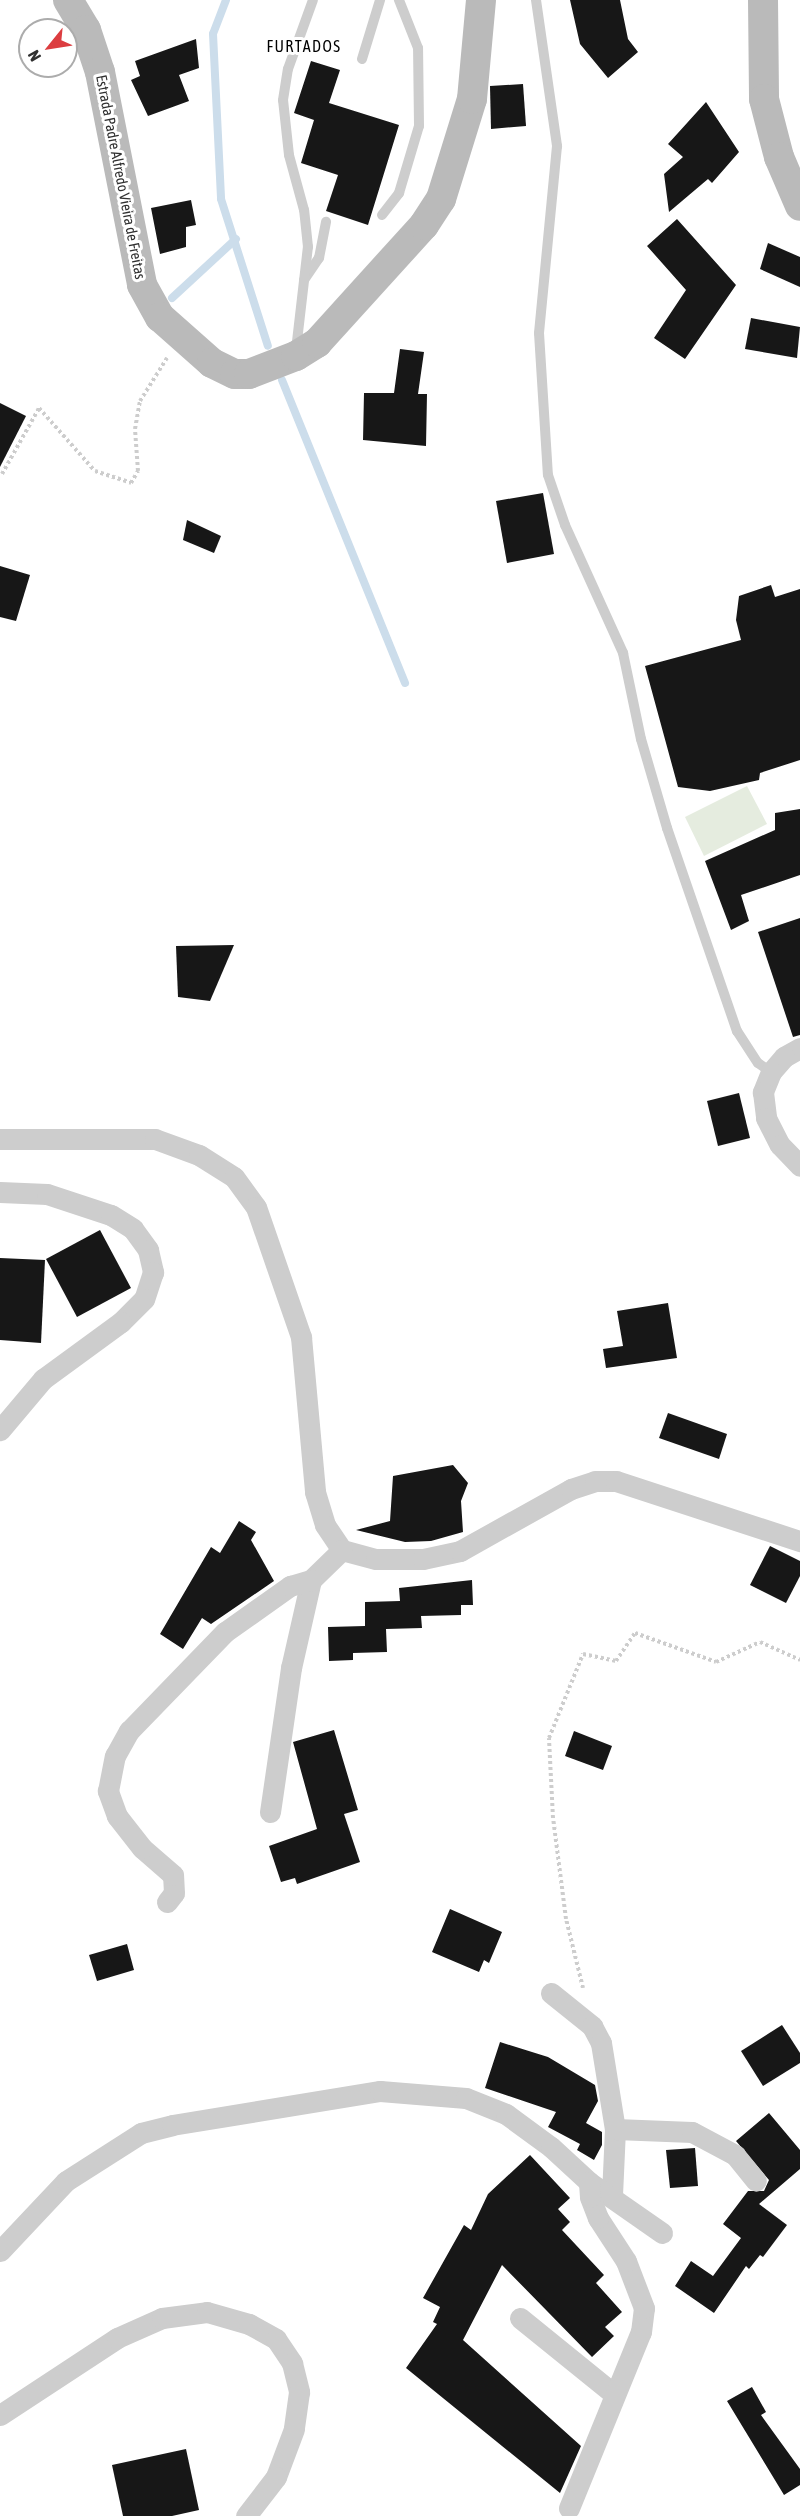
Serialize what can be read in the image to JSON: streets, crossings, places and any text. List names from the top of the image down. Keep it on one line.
{"streets":{"main road":["Estrada Padre Alfredo Vieira de Freitas"]},"districts":["FURTADOS"],"north":"bottom left"}
